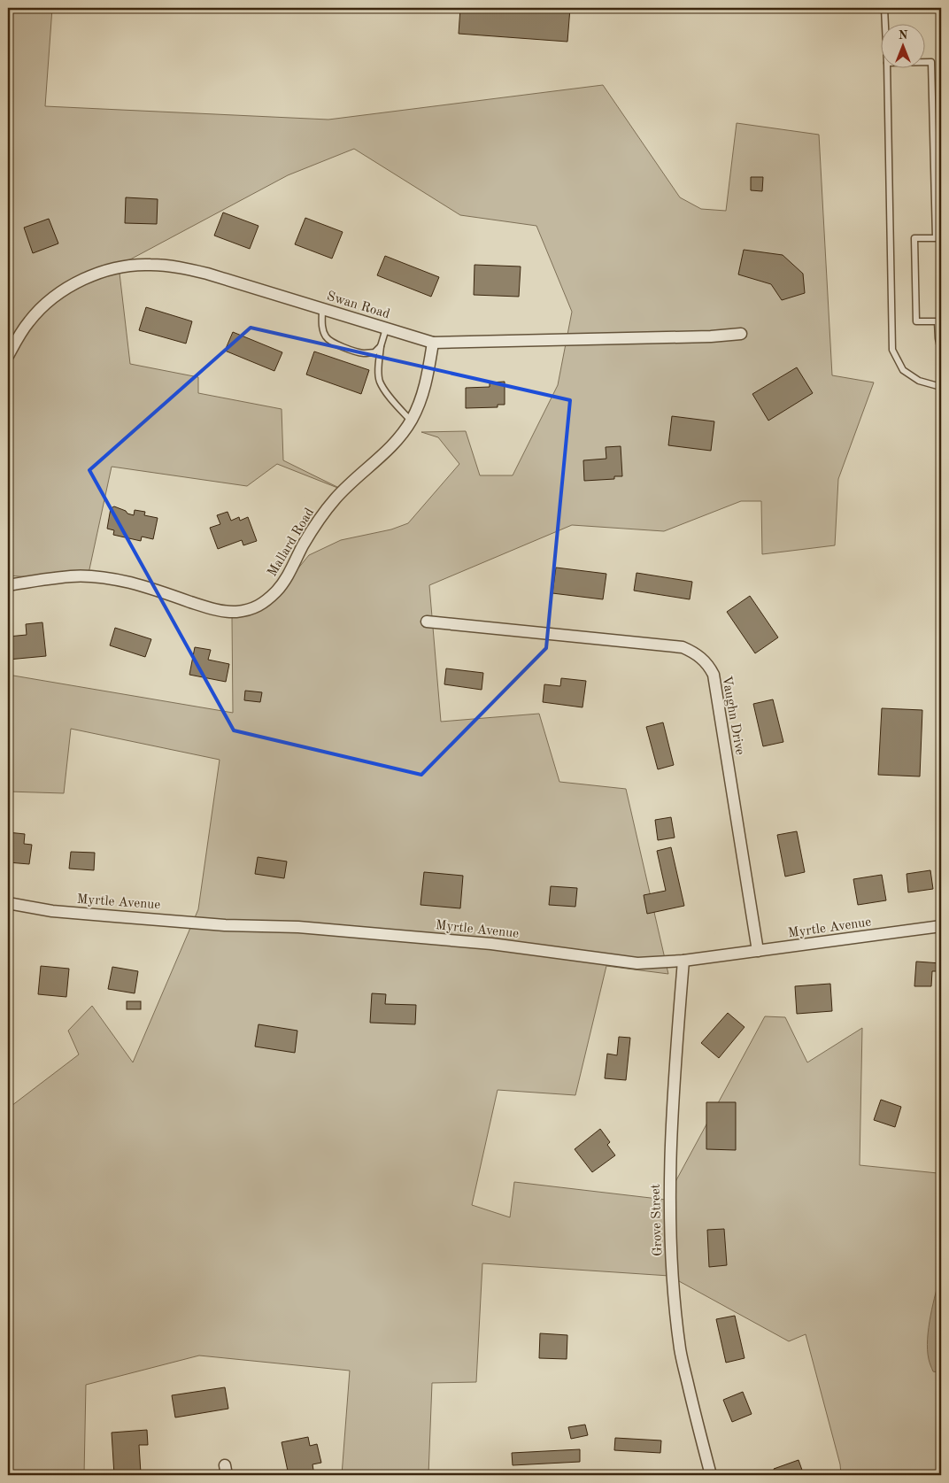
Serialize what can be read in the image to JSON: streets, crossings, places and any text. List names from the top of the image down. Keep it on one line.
{"streets":{"street":["Swan Road","Mallard Road","Vaughn Drive","Myrtle Avenue","Grove Street"]},"crossings":[["Swan Road","Mallard Road"],["Vaughn Drive","Myrtle Avenue"],["Myrtle Avenue","Grove Street"]],"north":"top"}
